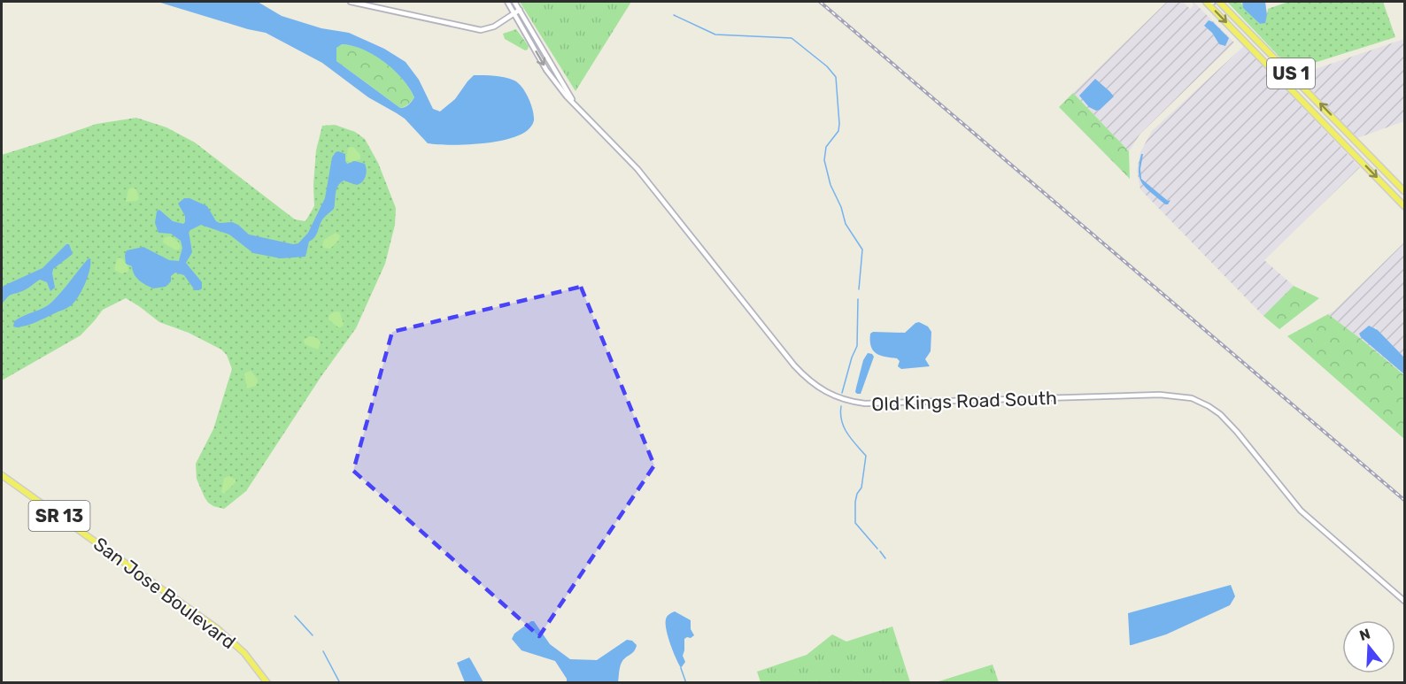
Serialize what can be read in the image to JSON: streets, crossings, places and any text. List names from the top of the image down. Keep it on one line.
{"streets":{"main road":["US 1","SR 13","San Jose Boulevard"],"street":["Old Kings Road South"]},"north":"top"}
